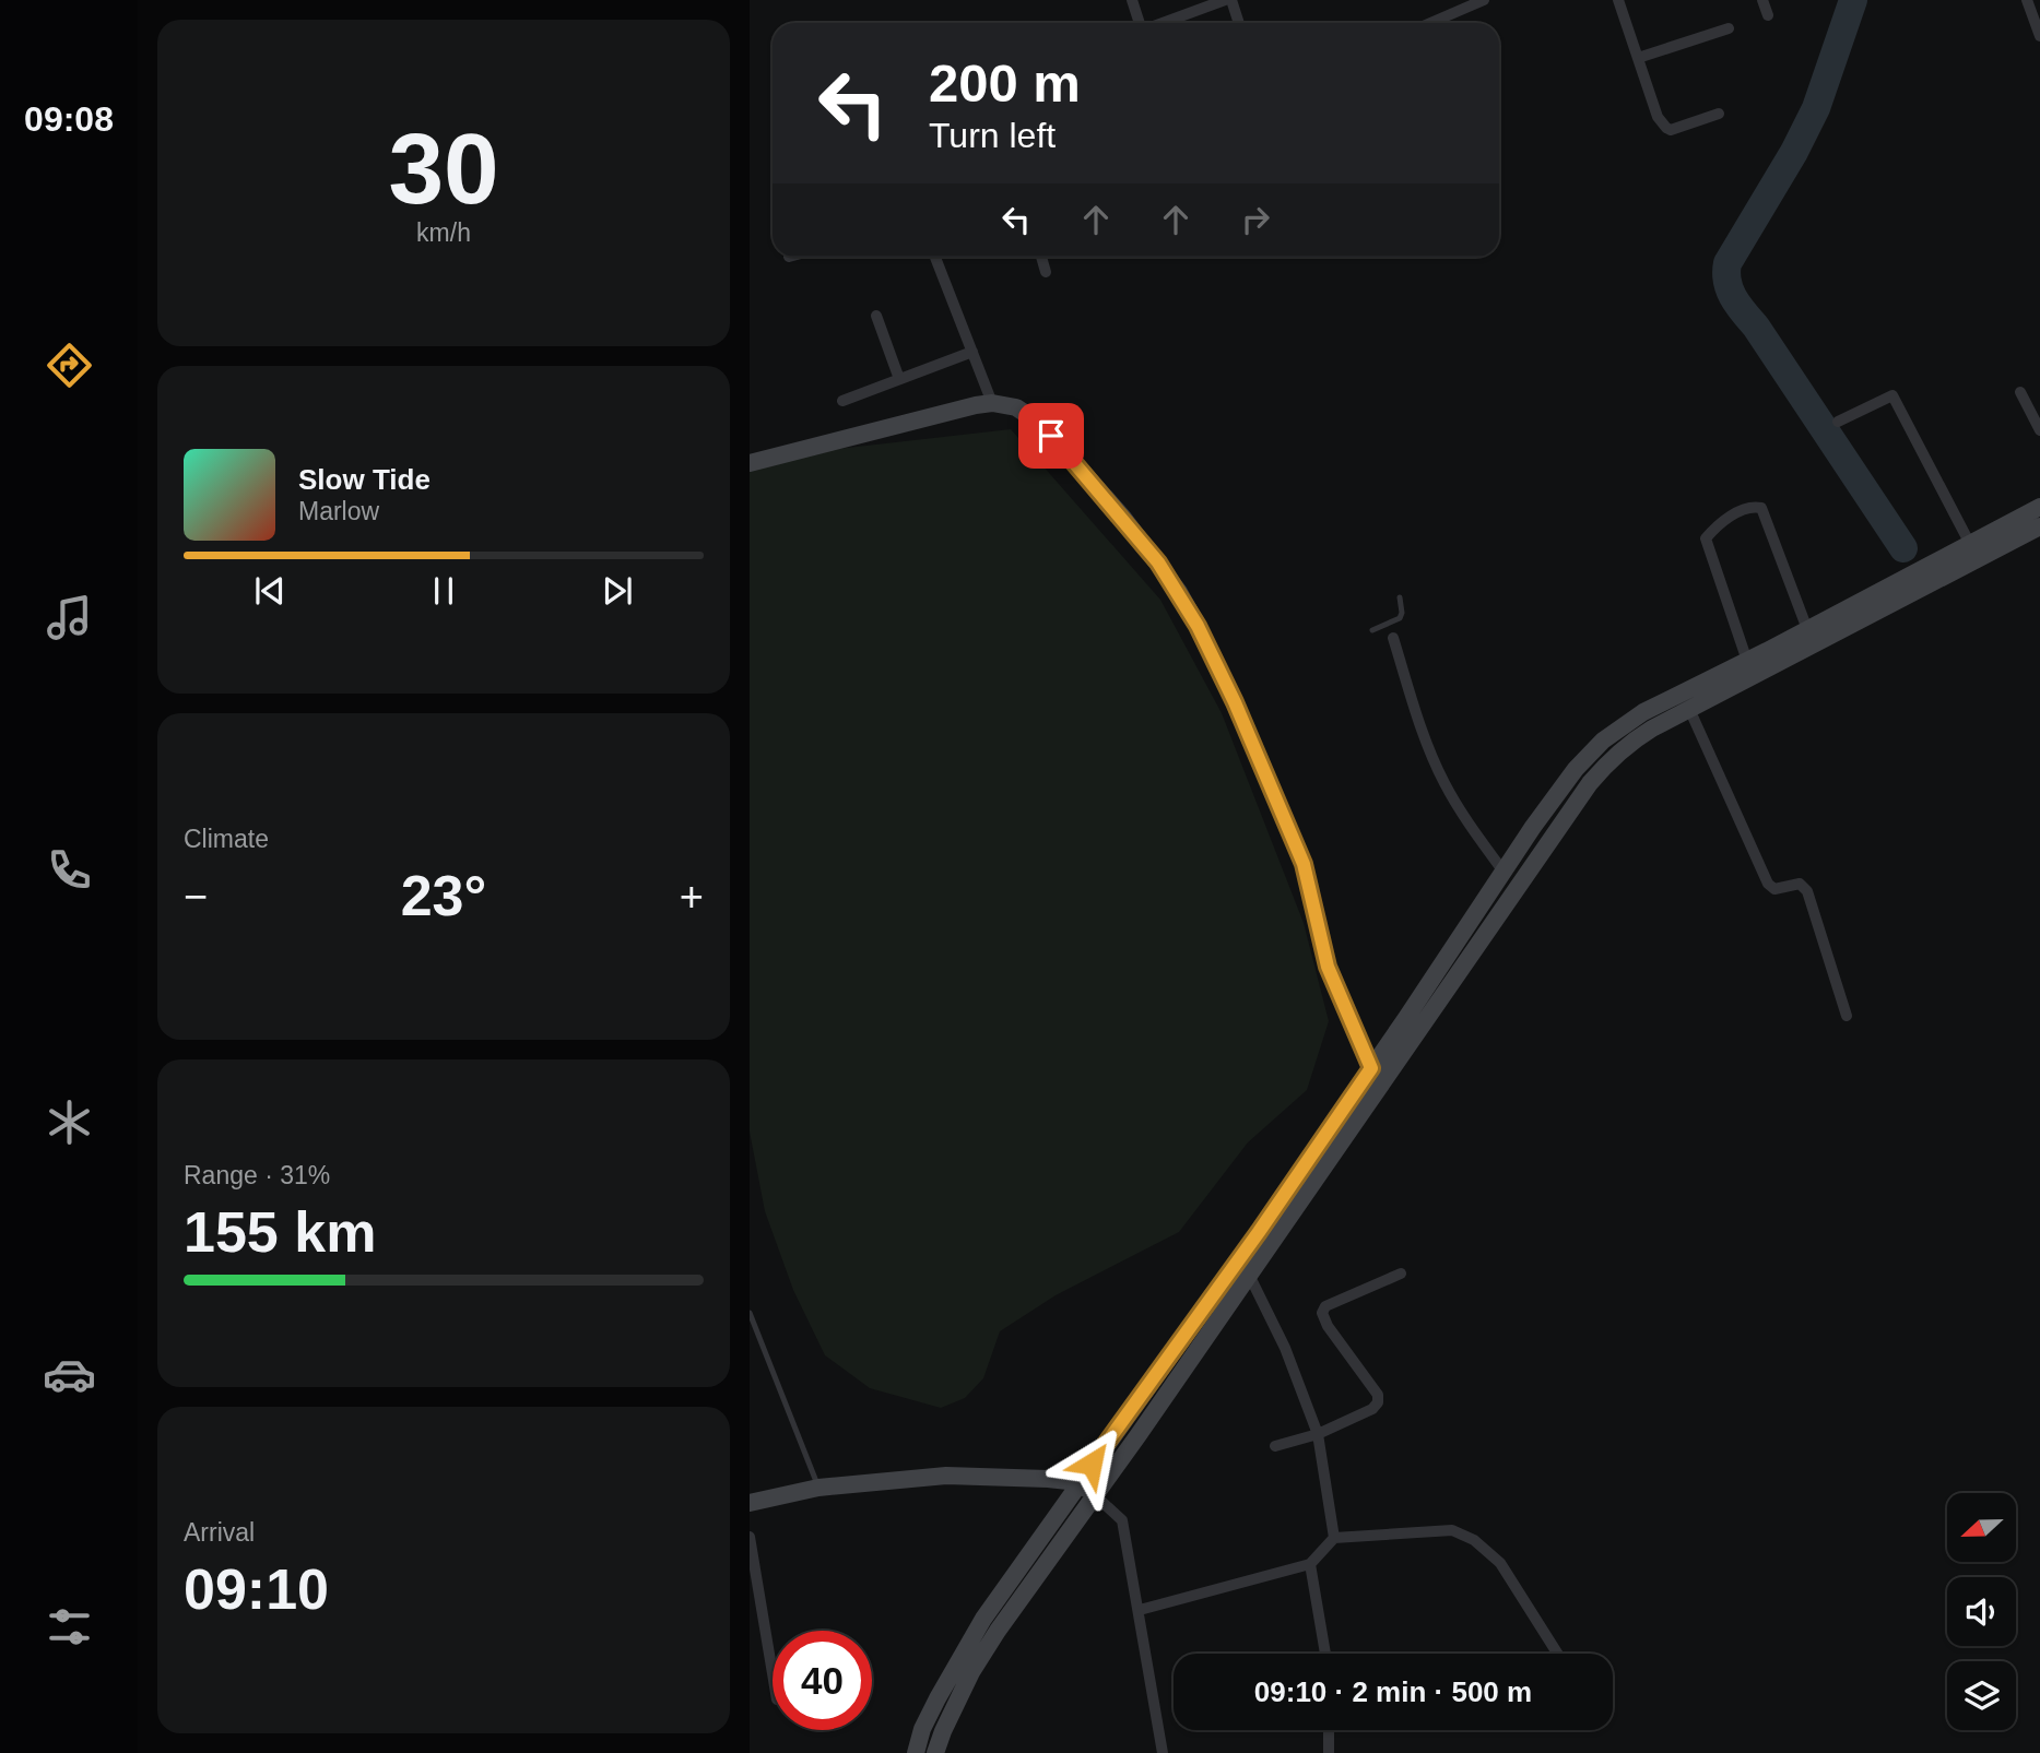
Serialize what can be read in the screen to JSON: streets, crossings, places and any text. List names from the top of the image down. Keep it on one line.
{"north":"left","page":{"tabs":"09:08","tile":[["30","km/h"],"Climate",["Range · 31%","155 km"],["Arrival","09:10"]],"turn":["200 m","Turn left"],"song":["Slow Tide","Marlow"],"heat":["−","23°","+"],"limit":"40","trip":"09:10 · 2 min · 500 m"}}
